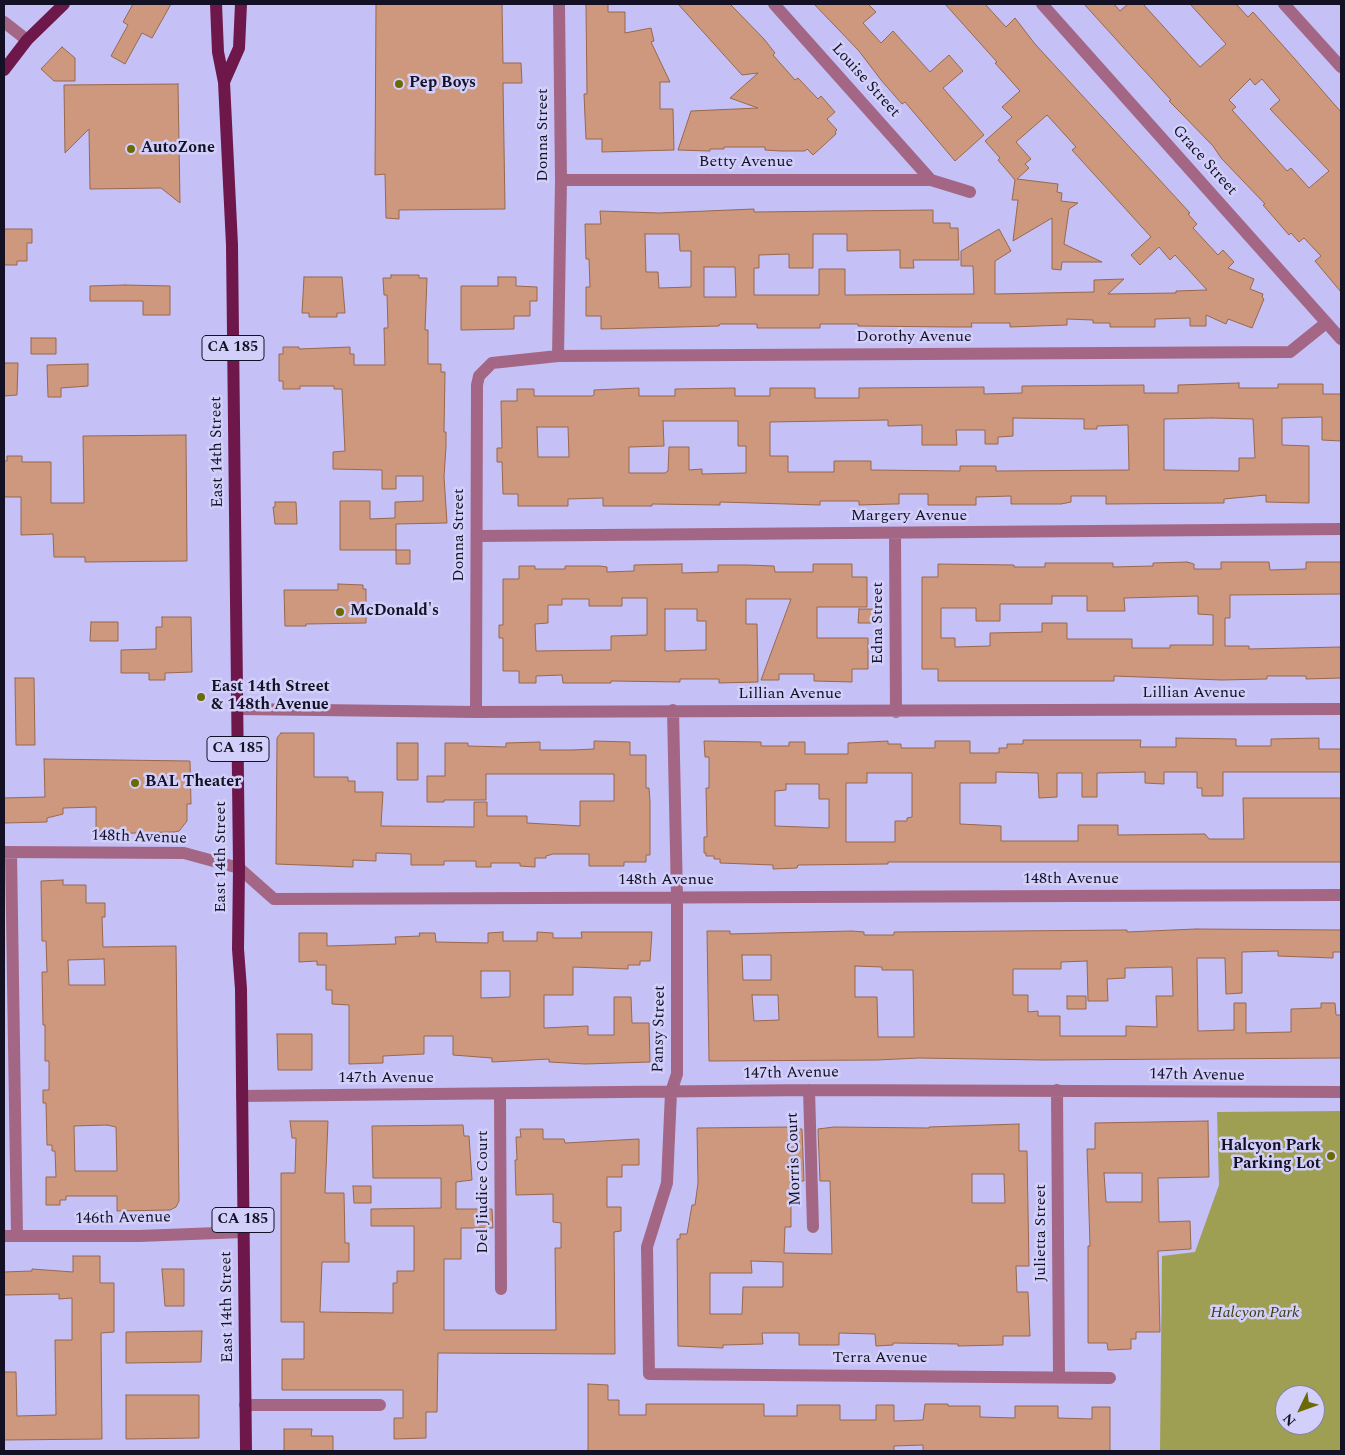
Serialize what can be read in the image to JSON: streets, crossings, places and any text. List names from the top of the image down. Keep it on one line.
{"streets":{"main road":["CA 185","East 14th Street"],"street":["Louise Street","Donna Street","Grace Street","Betty Avenue","Dorothy Avenue","Margery Avenue","Edna Street","Lillian Avenue","148th Avenue","Pansy Street","147th Avenue","Morris Court","Del Jiudice Court","146th Avenue","Julietta Street","Terra Avenue"]},"crossings":[["Louise Street","Betty Avenue"],["Donna Street","Betty Avenue"],["Donna Street","Dorothy Avenue"],["Donna Street","Margery Avenue"],["Donna Street","Lillian Avenue"],["Grace Street","Dorothy Avenue"],["East 14th Street","Lillian Avenue"],["East 14th Street","148th Avenue"],["East 14th Street","147th Avenue"],["East 14th Street","146th Avenue"],["Margery Avenue","Edna Street"],["Edna Street","Lillian Avenue"],["Lillian Avenue","Pansy Street"],["148th Avenue","Pansy Street"],["Pansy Street","147th Avenue"],["Pansy Street","Terra Avenue"],["147th Avenue","Morris Court"],["147th Avenue","Del Jiudice Court"],["147th Avenue","Julietta Street"],["Julietta Street","Terra Avenue"]],"parks":["Halcyon Park"],"places":["Pep Boys","AutoZone","McDonald's","East 14th Street & 148th Avenue","BAL Theater","Halcyon Park Parking Lot"],"north":"bottom left"}
